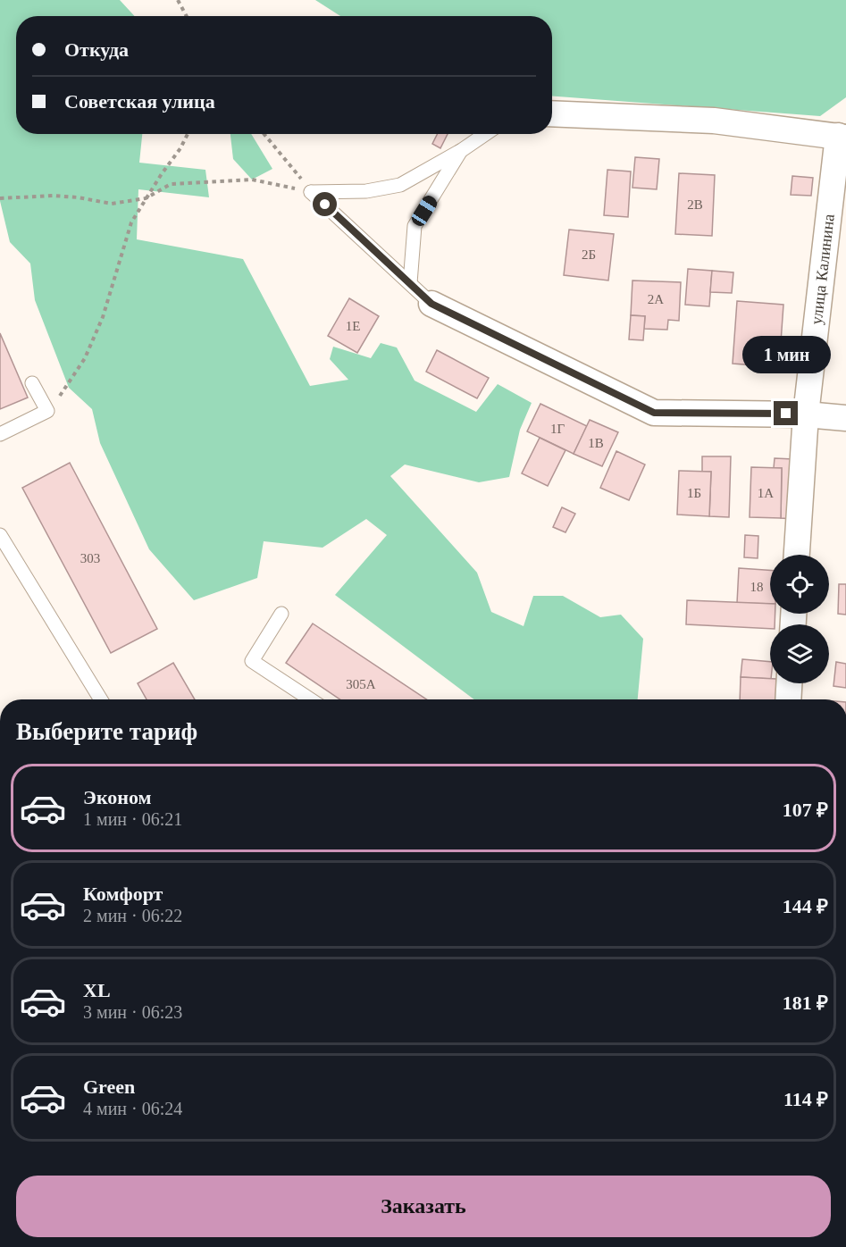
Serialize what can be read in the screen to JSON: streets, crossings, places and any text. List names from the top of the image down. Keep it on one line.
{"streets":{"street":["улица Калинина"]},"house_numbers":["2В","2Б","2А","1Е","1Г","1В","1Б","1А","303","18","305А"],"page":{"banner":["Откуда","Советская улица"],"bubble":"1 мин","heading":"Выберите тариф","list":[{"name":"Эконом","note":"1 мин · 06:21","value":"107 ₽"},{"name":"Комфорт","note":"2 мин · 06:22","value":"144 ₽"},{"name":"XL","note":"3 мин · 06:23","value":"181 ₽"},{"name":"Green","note":"4 мин · 06:24","value":"114 ₽"}],"buttons":"Заказать"}}
